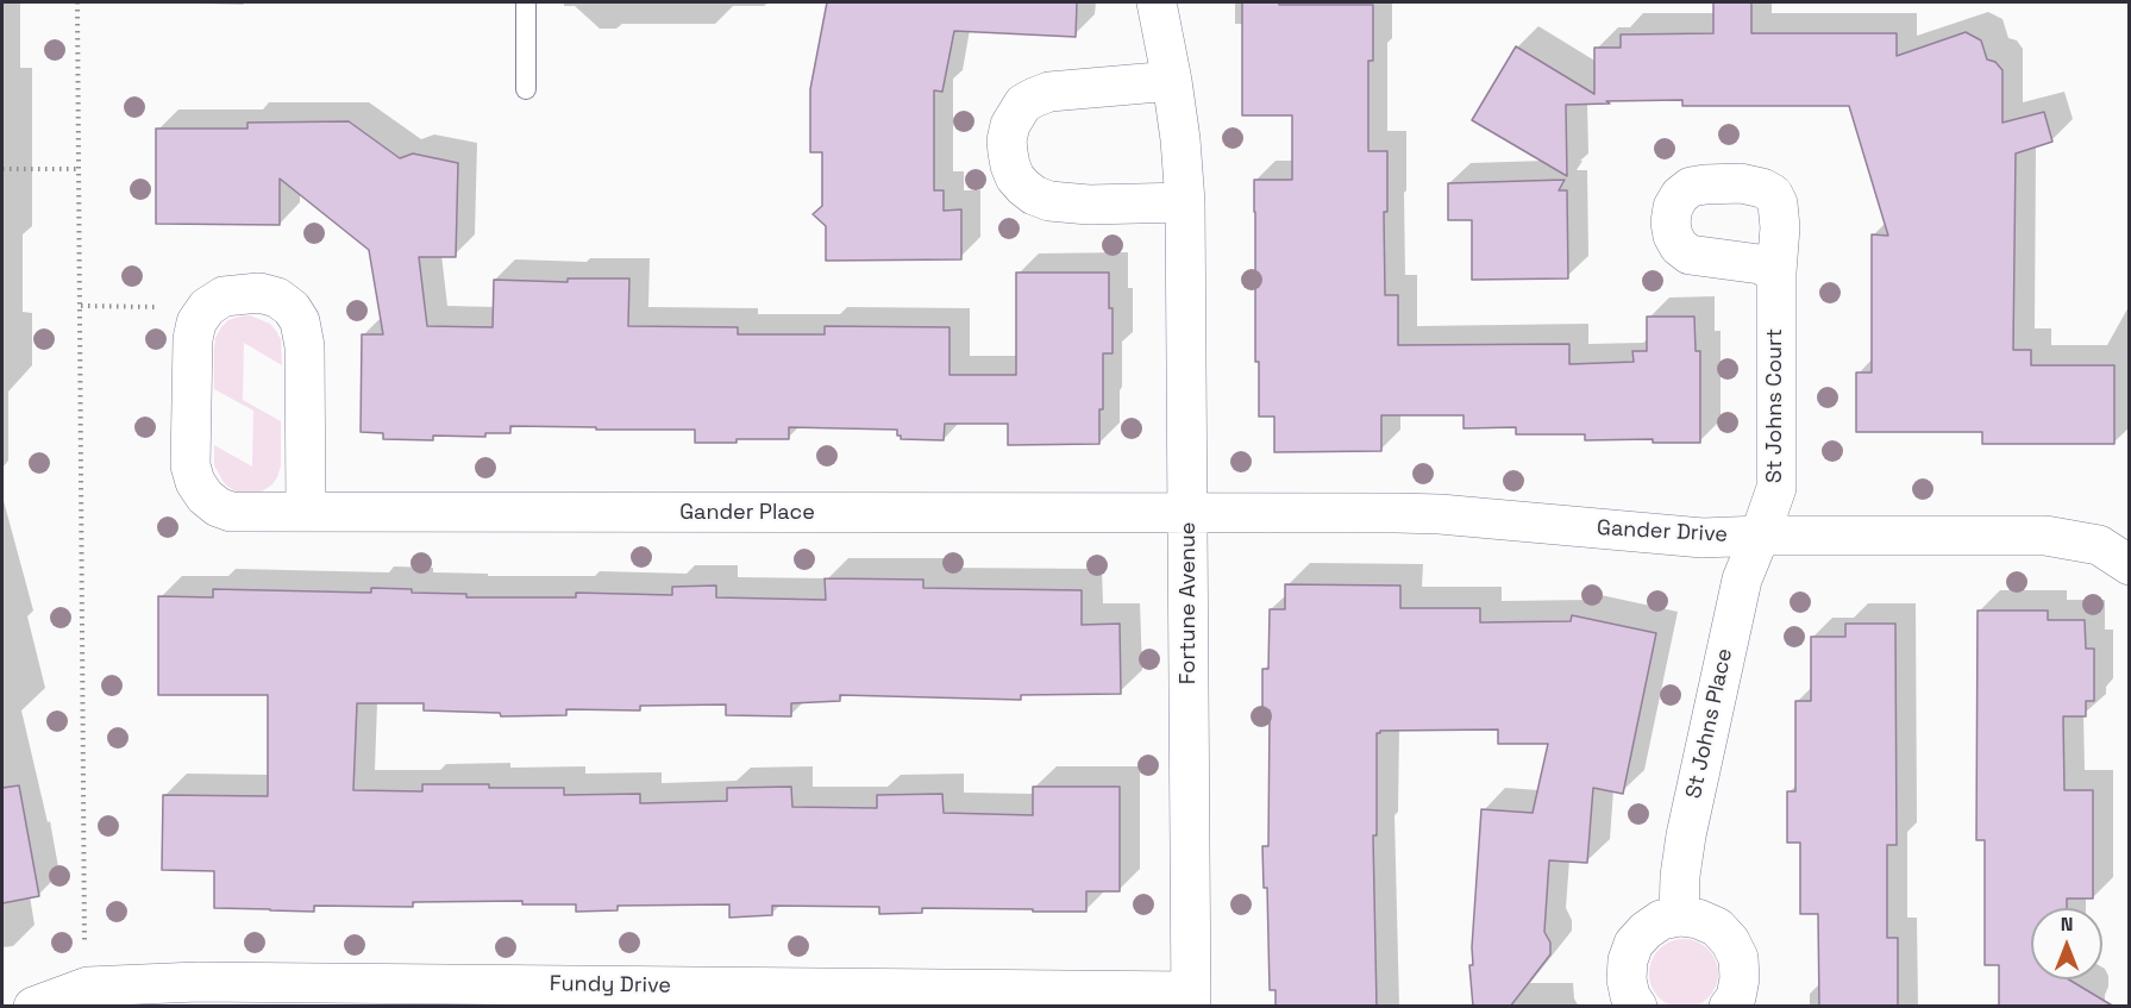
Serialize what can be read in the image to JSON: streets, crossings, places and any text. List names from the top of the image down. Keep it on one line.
{"streets":{"street":["St Johns Court","Gander Place","Gander Drive","Fortune Avenue","St Johns Place","Fundy Drive"]},"crossings":[["St Johns Court","Gander Drive"],["St Johns Court","St Johns Place"],["Gander Place","Gander Drive"],["Gander Place","Fortune Avenue"],["Gander Drive","Fortune Avenue"],["Gander Drive","St Johns Place"],["Fortune Avenue","Fundy Drive"]],"north":"top"}
